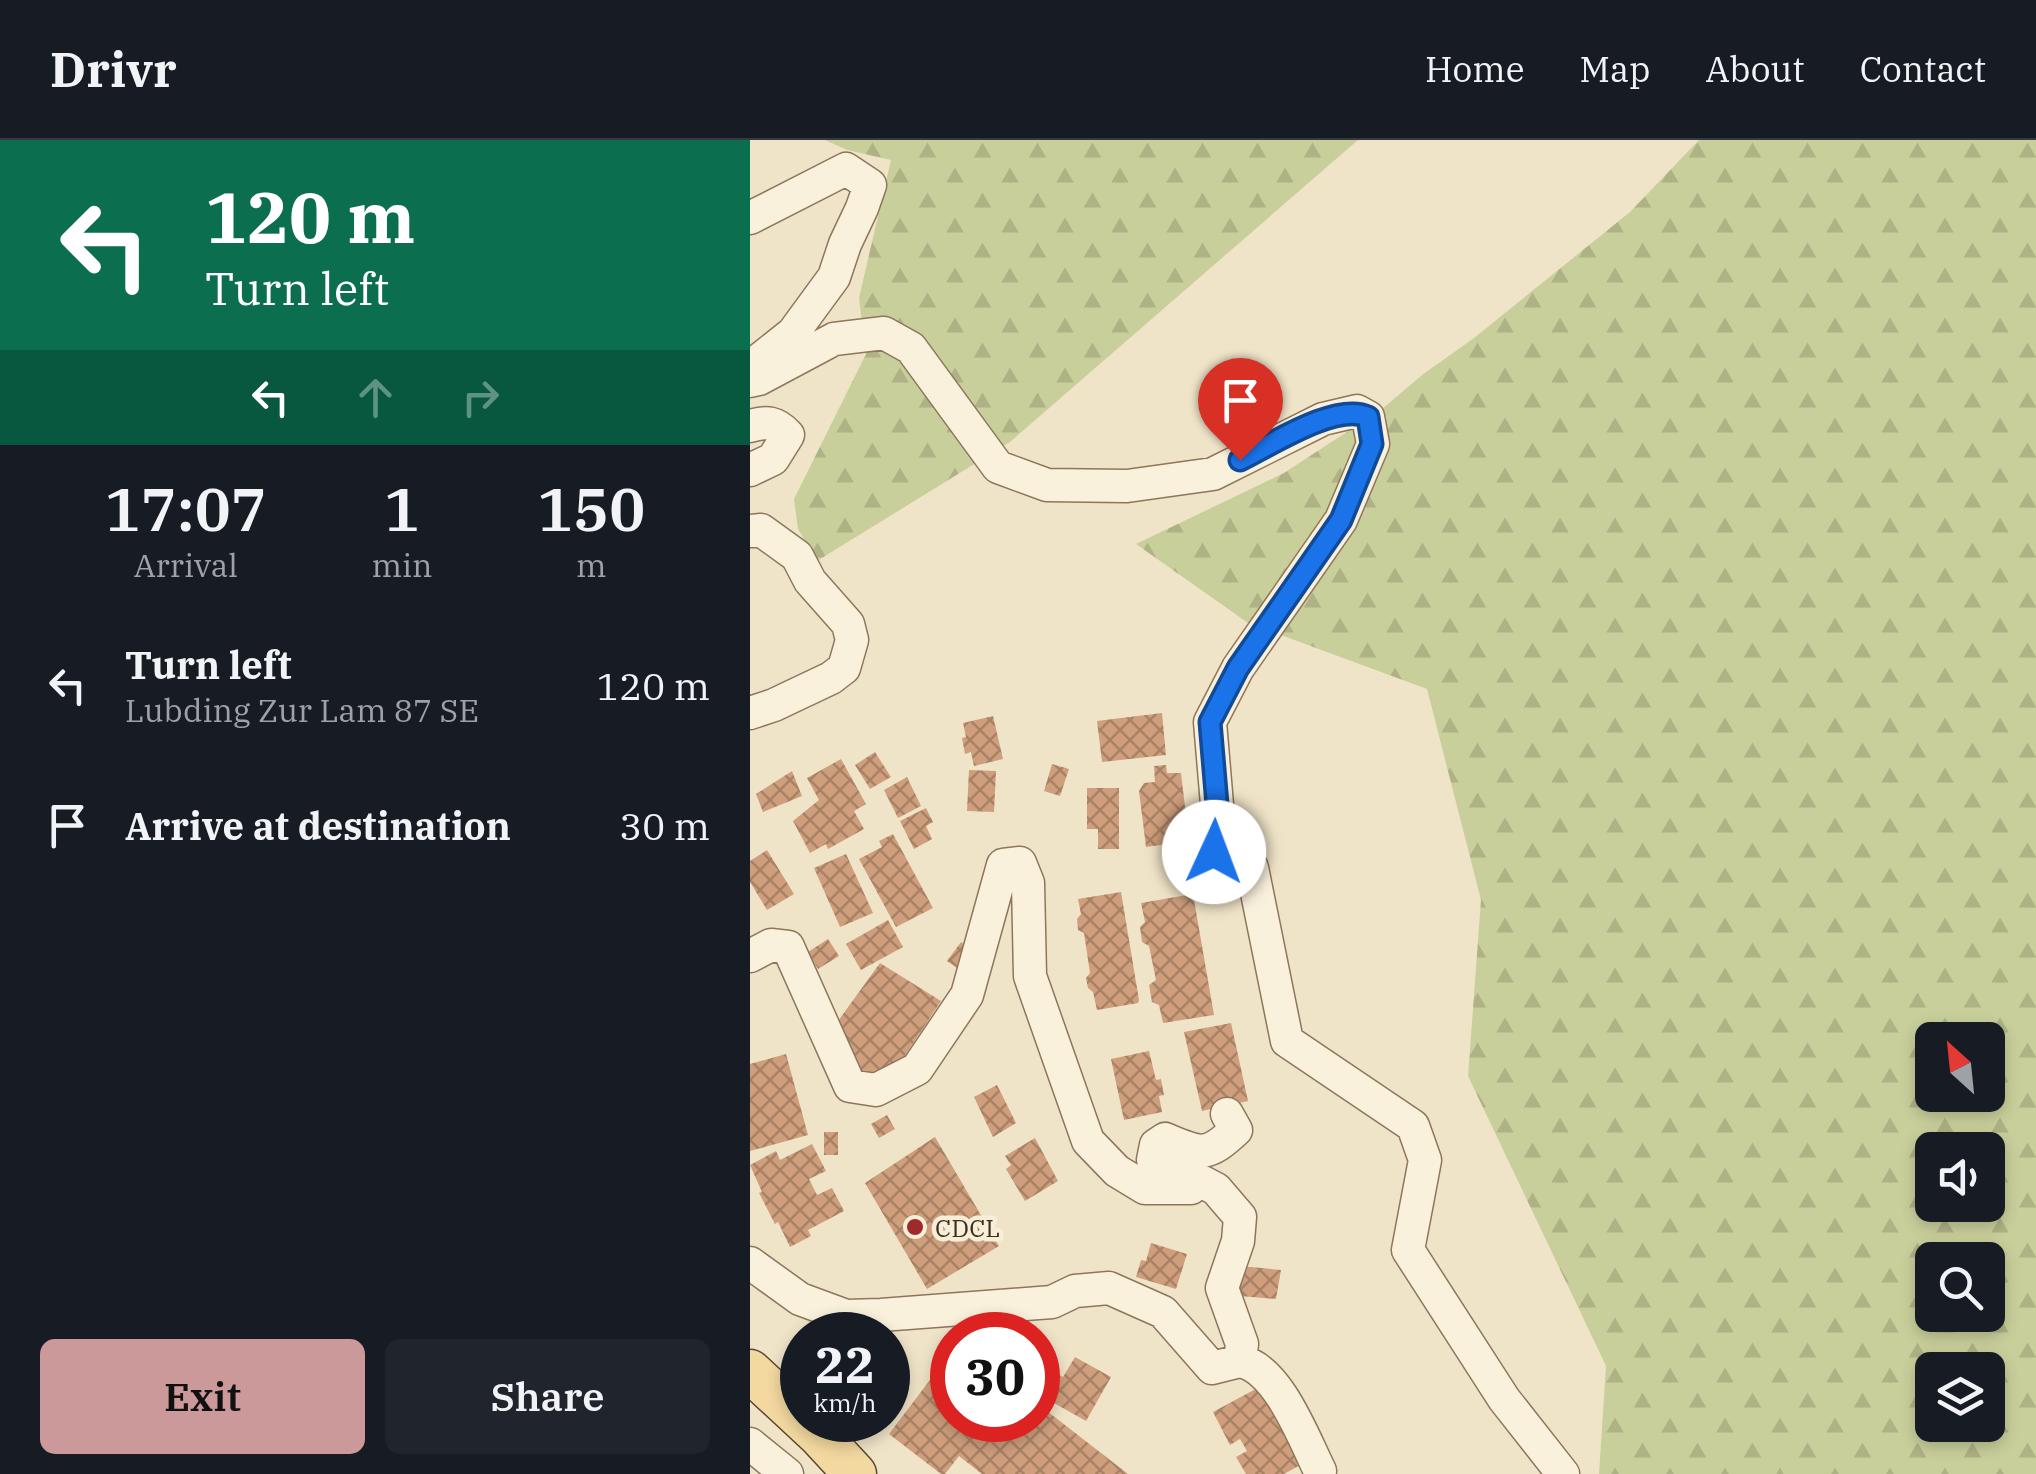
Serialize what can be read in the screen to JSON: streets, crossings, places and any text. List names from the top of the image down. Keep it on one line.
{"places":["CDCL"],"north":"top left","page":{"header":"Drivr","nav":["Home","Map","About","Contact"],"turn":["120 m","Turn left"],"eta":["17:07","Arrival","1","min","150","m"],"list":[{"name":"Turn left","note":"Lubding Zur Lam 87 SE","value":"120 m"},{"name":"Arrive at destination","value":"30 m"}],"speed":"22 km/h","limit":"30","buttons":["Exit","Share"]}}
